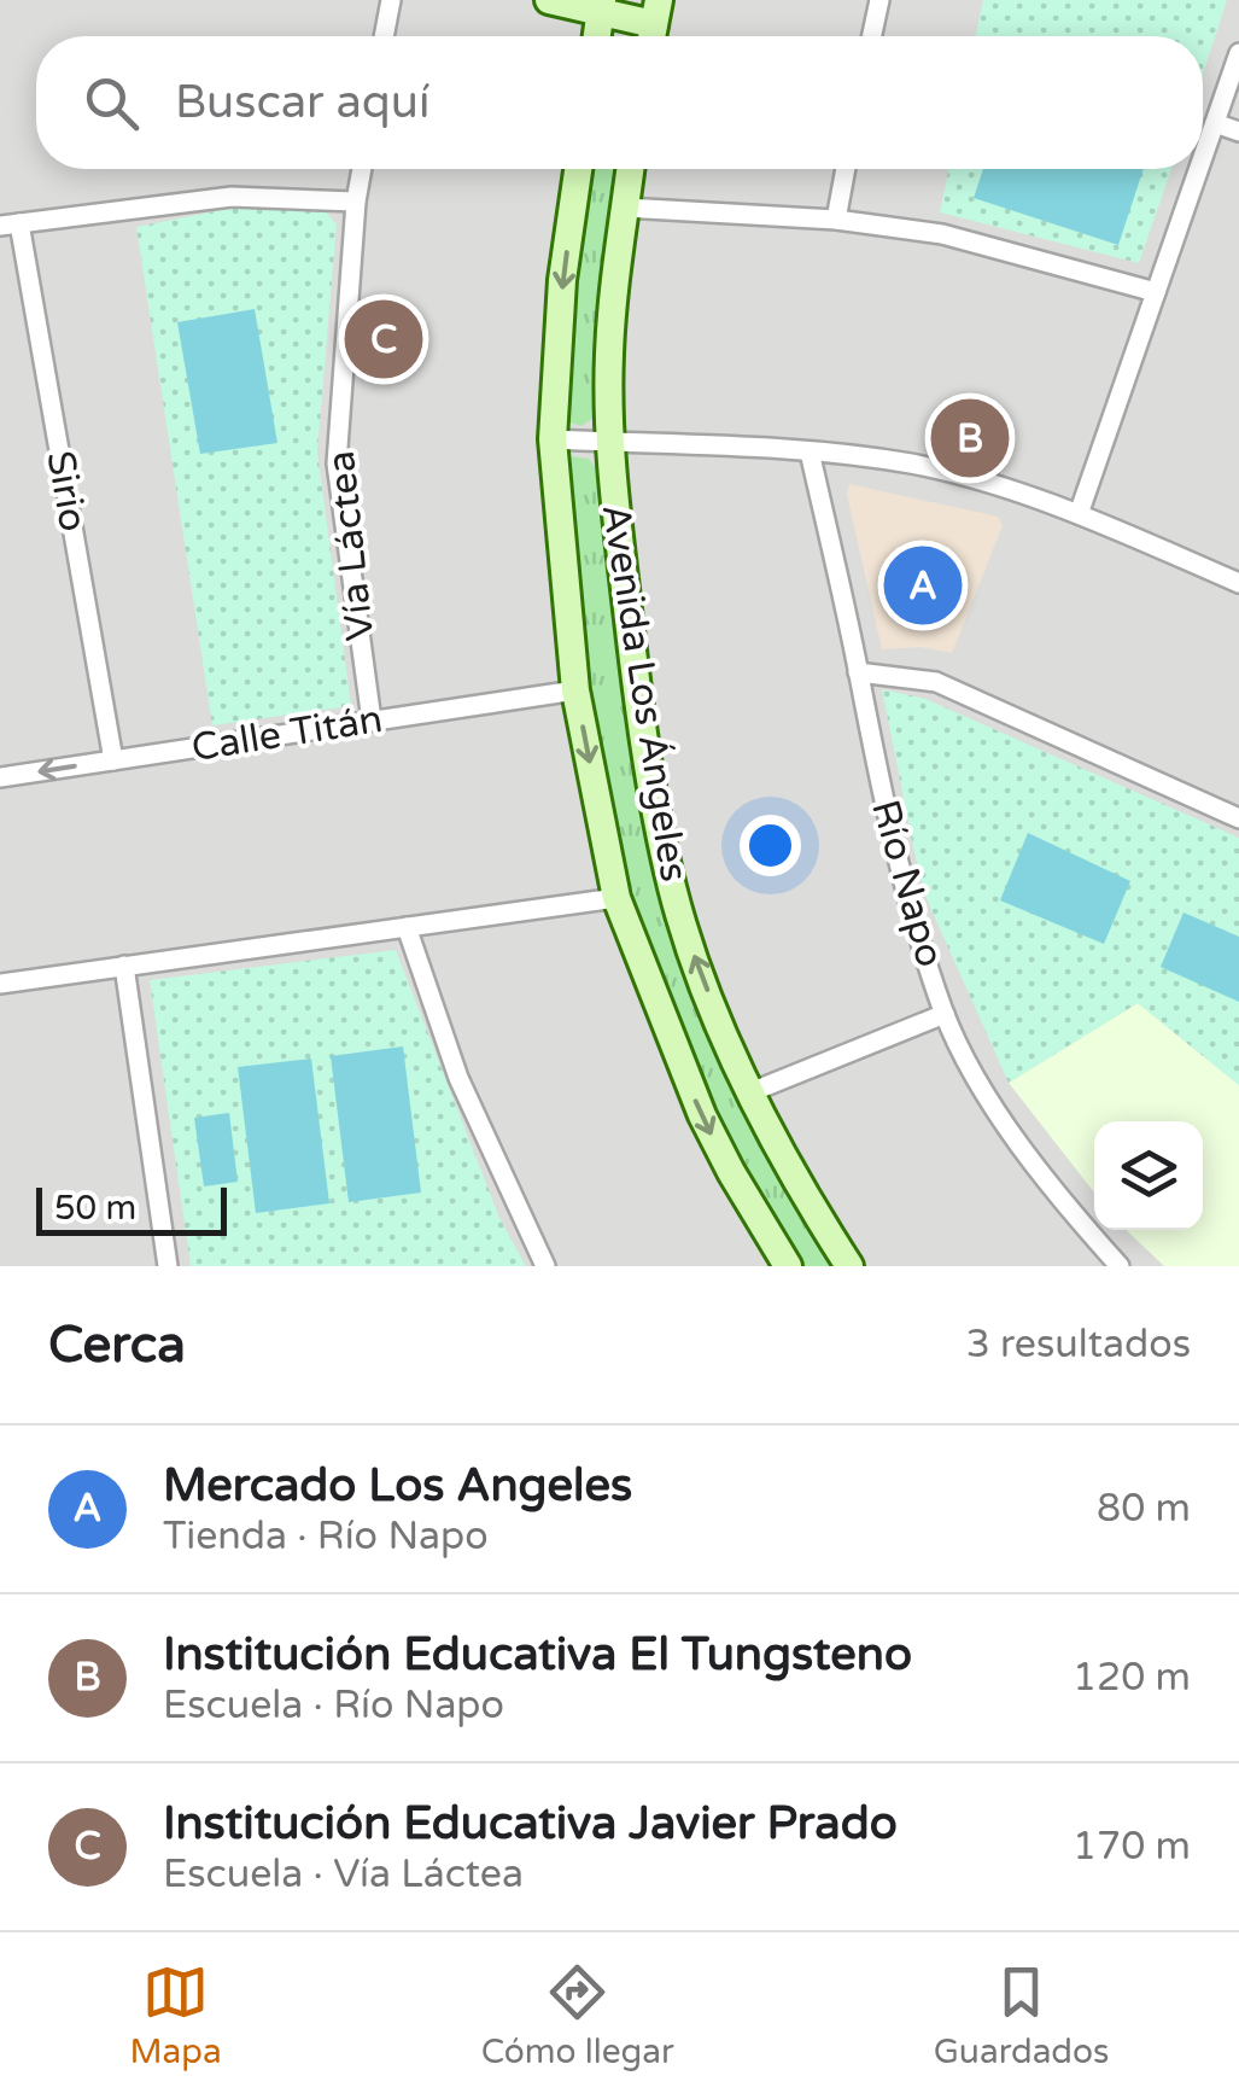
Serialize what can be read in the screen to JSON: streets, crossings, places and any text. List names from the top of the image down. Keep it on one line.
{"streets":{"street":["Sirio","Vía Láctea","Avenida Los Ángeles","Calle Titán","Río Napo"]},"crossings":[["Sirio","Calle Titán"],["Vía Láctea","Calle Titán"],["Avenida Los Ángeles","Calle Titán"]],"scale_bar":"50 m","page":{"search":"Buscar aquí","pins":["C","B","A"],"scale":"50 m","heading":["Cerca","3 resultados"],"list":[{"mark":"A","name":"Mercado Los Angeles","note":"Tienda · Río Napo","value":"80 m"},{"mark":"B","name":"Institución Educativa El Tungsteno","note":"Escuela · Río Napo","value":"120 m"},{"mark":"C","name":"Institución Educativa Javier Prado","note":"Escuela · Vía Láctea","value":"170 m"}],"nav":["Mapa","Cómo llegar","Guardados"]}}
